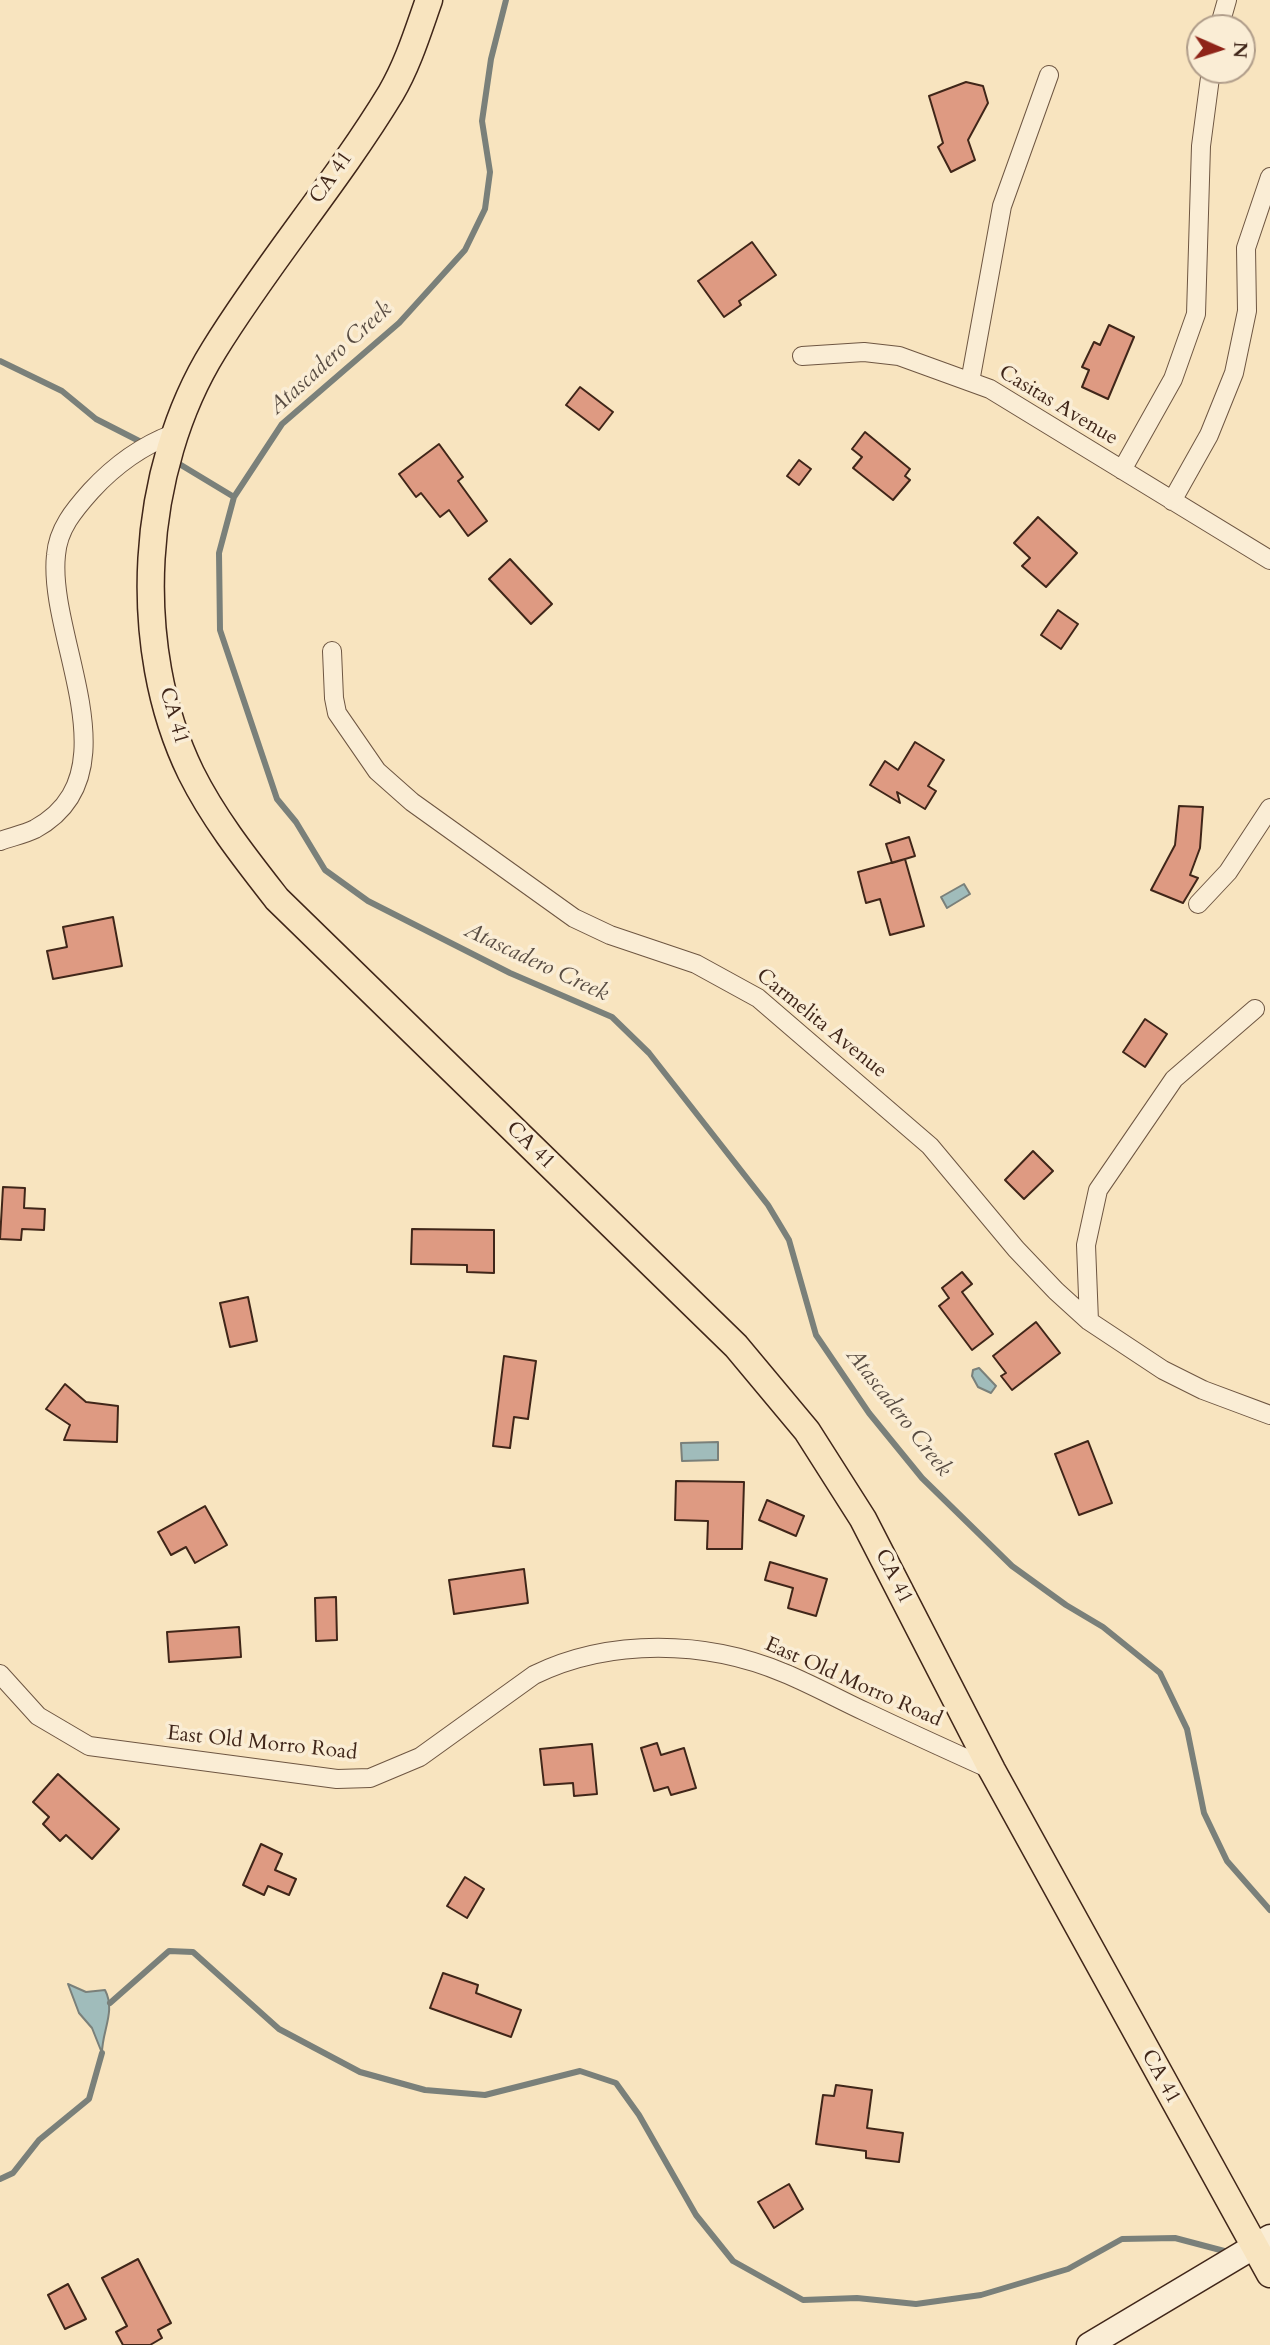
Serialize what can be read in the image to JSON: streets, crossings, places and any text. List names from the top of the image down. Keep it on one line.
{"streets":{"main road":["CA 41"],"street":["Casitas Avenue","Carmelita Avenue","East Old Morro Road"]},"crossings":[["CA 41","East Old Morro Road"]],"water":["Atascadero Creek"],"north":"right"}
